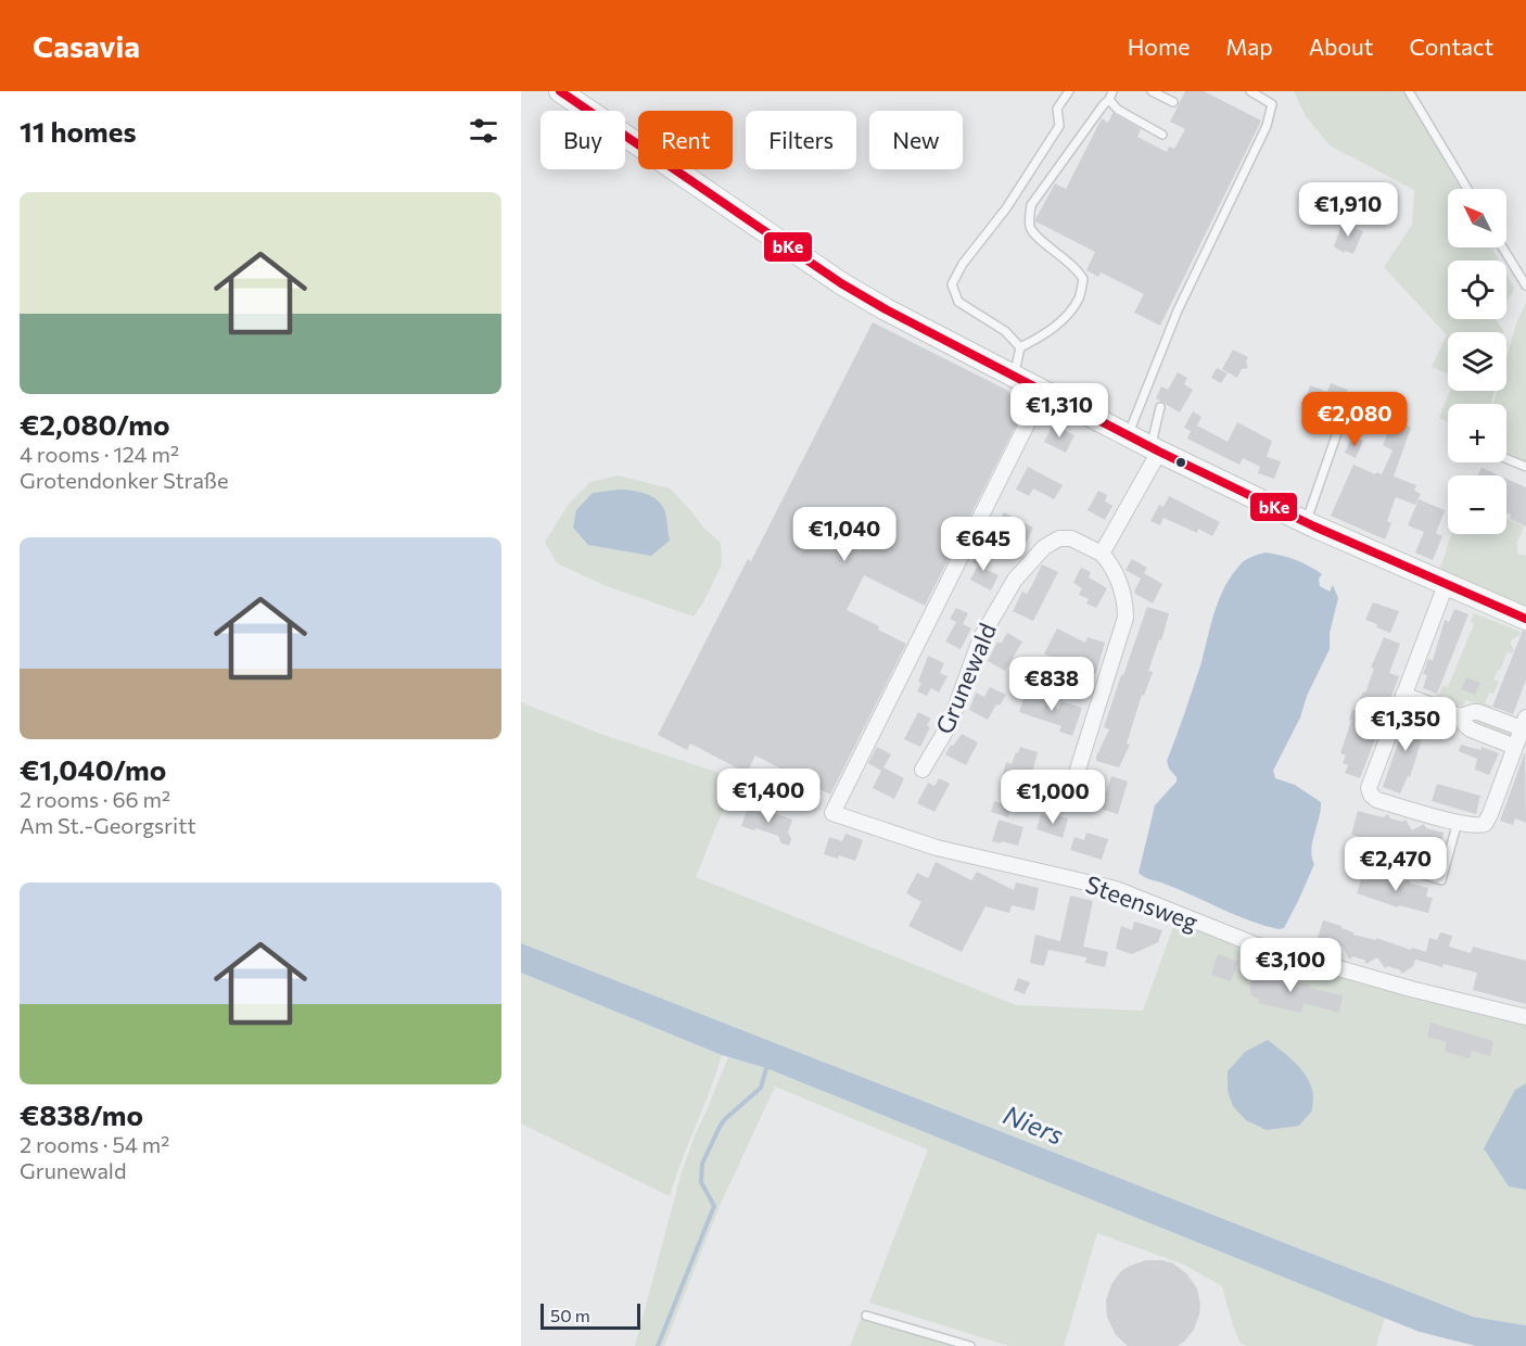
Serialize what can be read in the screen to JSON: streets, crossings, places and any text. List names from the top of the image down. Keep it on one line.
{"streets":{"street":["Grunewald","Steensweg"]},"water":["Niers"],"lines":["transit line bKe"],"scale_bar":"50 m","north":"top left","page":{"header":"Casavia","nav":["Home","Map","About","Contact"],"heading":"11 homes","chip":["Buy","Rent","Filters","New"],"list":[{"name":"€2,080/mo","note":"4 rooms · 124 m² · Grotendonker Straße"},{"name":"€1,040/mo","note":"2 rooms · 66 m² · Am St.-Georgsritt"},{"name":"€838/mo","note":"2 rooms · 54 m² · Grunewald"}],"price":["€1,910","€1,310","€2,080","€1,040","€645","€838","€1,350","€1,400","€1,000","€2,470","€3,100"],"map_buttons":["+","−"],"scale":"50 m"}}
